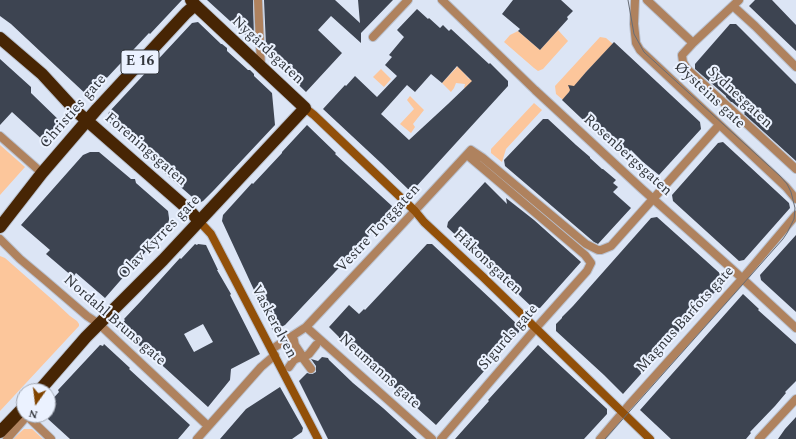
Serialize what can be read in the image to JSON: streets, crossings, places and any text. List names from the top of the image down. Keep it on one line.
{"streets":{"highway":["Nygårdsgaten","E 16","Christies gate","Foreningsgaten","Olav Kyrres gate"],"main road":["Håkonsgaten","Vaskerelven"],"street":["Øysteins gate","Sydnesgaten","Rosenbergsgaten","Vestre Torggaten","Magnus Barfots gate","Nordahl Bruns gate","Sigurds gate","Neumanns gate"]},"crossings":[["Nygårdsgaten","Christies gate"],["Nygårdsgaten","Olav Kyrres gate"],["Nygårdsgaten","Håkonsgaten"],["Christies gate","Foreningsgaten"],["Foreningsgaten","Olav Kyrres gate"],["Foreningsgaten","Vaskerelven"],["Rosenbergsgaten","Magnus Barfots gate"],["Vestre Torggaten","Håkonsgaten"],["Vestre Torggaten","Vaskerelven"],["Vestre Torggaten","Sigurds gate"],["Vestre Torggaten","Neumanns gate"],["Olav Kyrres gate","Håkonsgaten"],["Olav Kyrres gate","Nordahl Bruns gate"],["Olav Kyrres gate","Vaskerelven"],["Håkonsgaten","Magnus Barfots gate"],["Håkonsgaten","Sigurds gate"]],"north":"bottom"}
